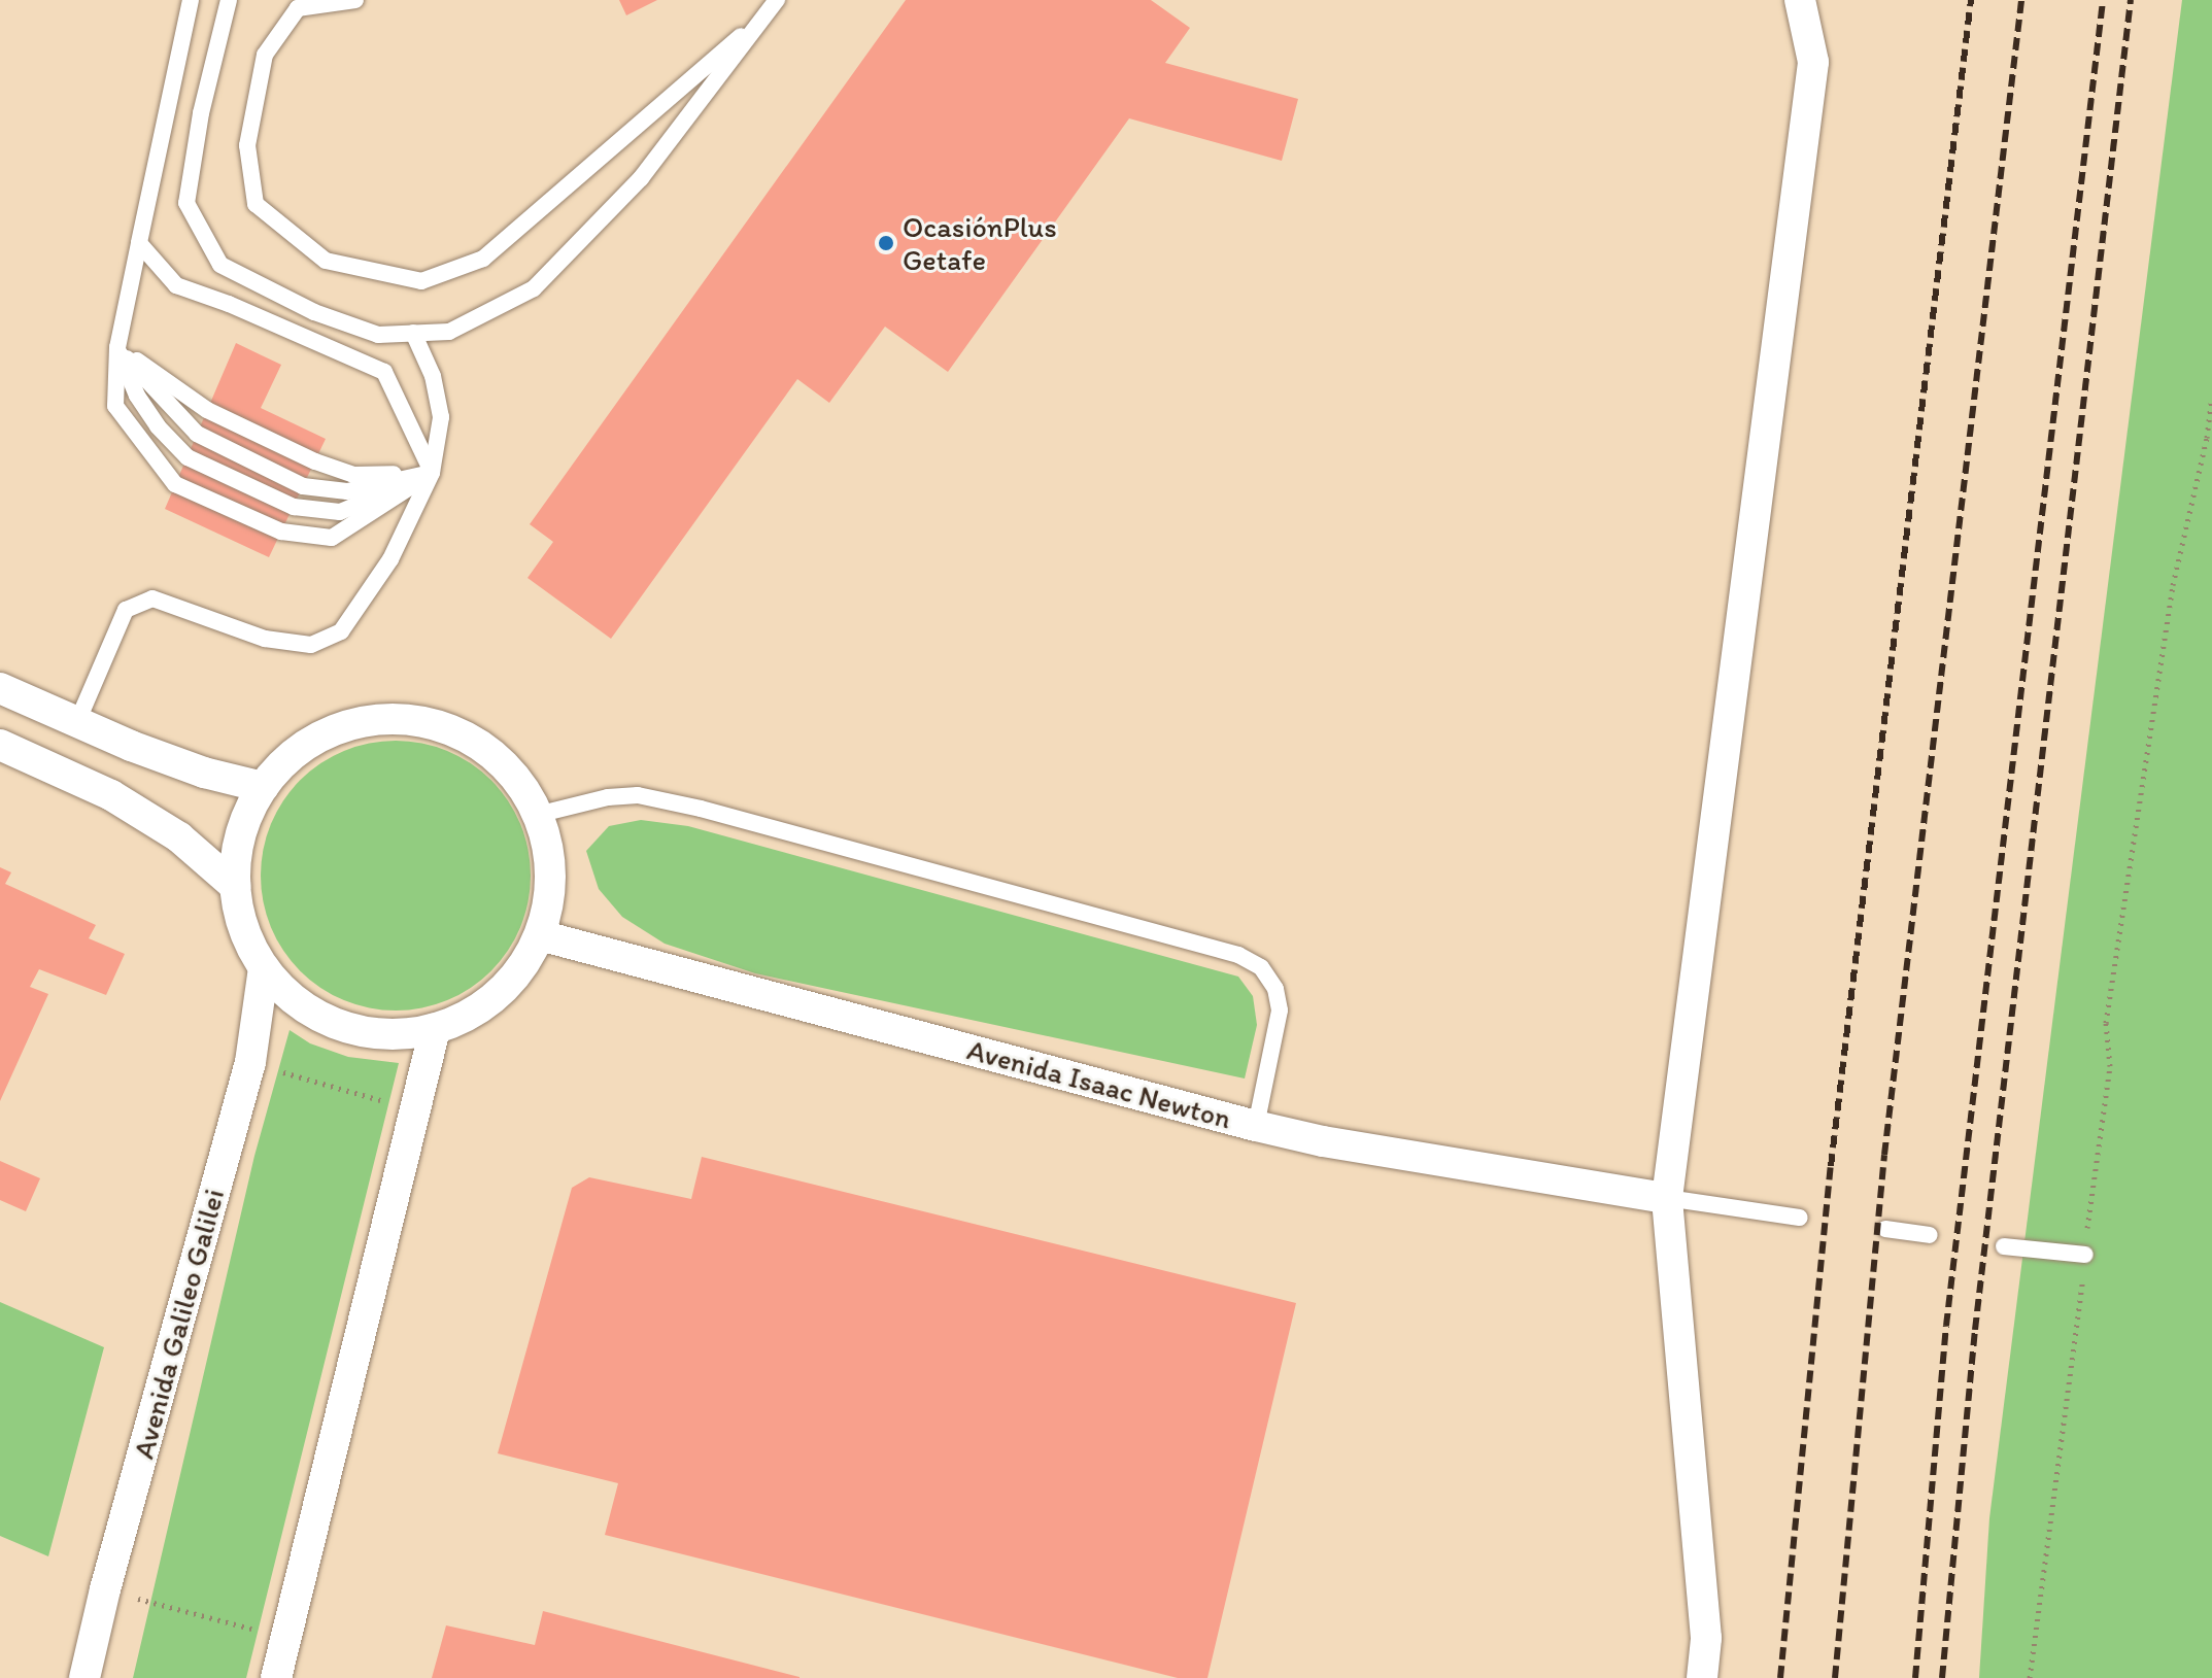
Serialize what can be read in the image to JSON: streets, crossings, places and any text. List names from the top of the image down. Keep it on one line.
{"streets":{"street":["Avenida Isaac Newton","Avenida Galileo Galilei"]},"places":["OcasiónPlus Getafe"]}
